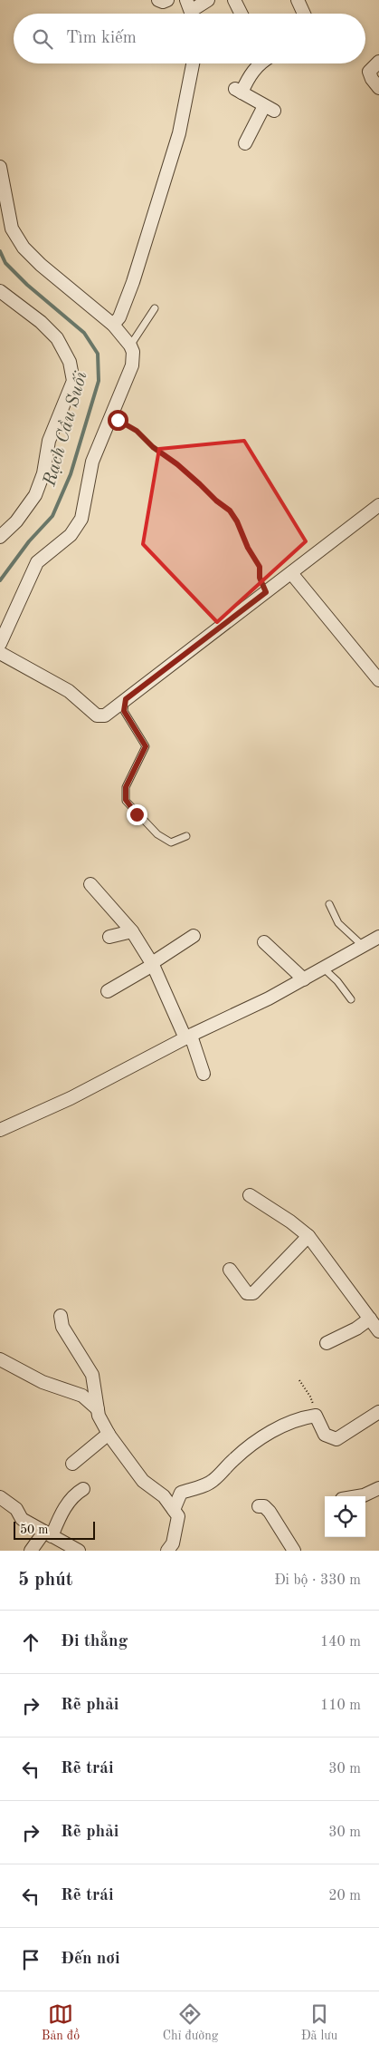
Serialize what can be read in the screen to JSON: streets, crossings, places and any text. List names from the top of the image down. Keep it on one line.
{"water":["Rạch Cầu Suối"],"scale_bar":"50 m","page":{"search":"Tìm kiếm","scale":"50 m","heading":["5 phút","Đi bộ · 330 m"],"list":[["Đi thẳng","140 m"],["Rẽ phải","110 m"],["Rẽ trái","30 m"],["Rẽ phải","30 m"],["Rẽ trái","20 m"],"Đến nơi"],"nav":["Bản đồ","Chỉ đường","Đã lưu"]}}
